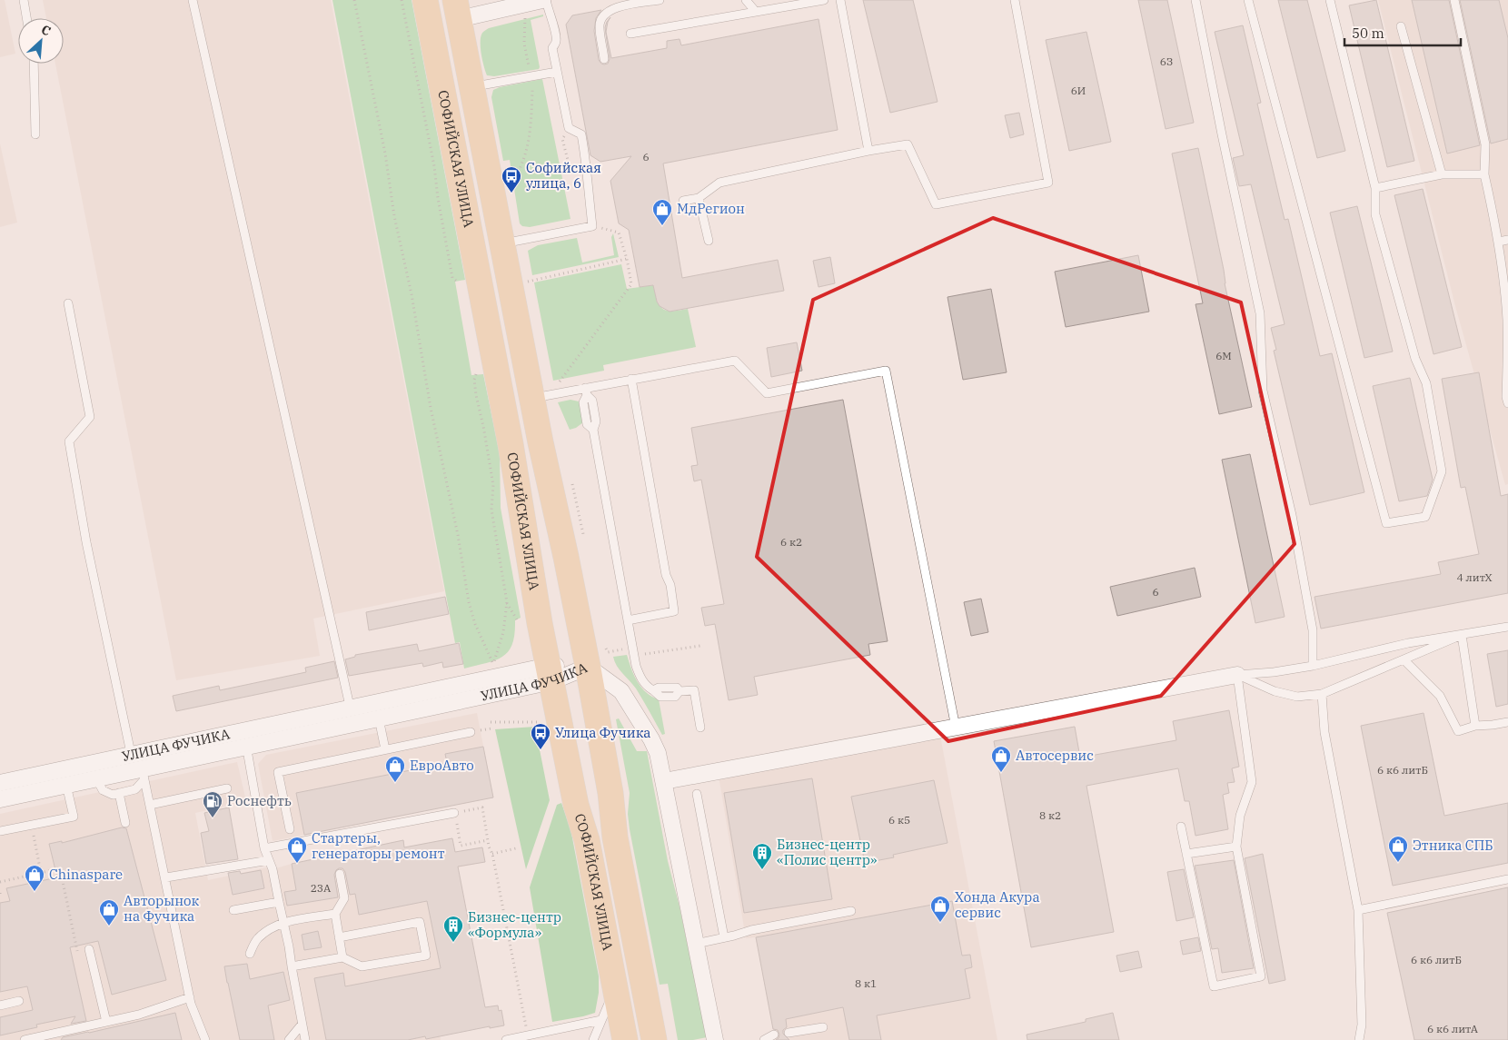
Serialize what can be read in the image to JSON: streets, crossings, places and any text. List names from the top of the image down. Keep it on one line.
{"streets":{"main road":["СОФИЙСКАЯ УЛИЦА"],"street":["УЛИЦА ФУЧИКА"]},"crossings":[["СОФИЙСКАЯ УЛИЦА","УЛИЦА ФУЧИКА"]],"places":{"bus stop":["Софийская улица, 6","Улица Фучика"],"shop":["МдРегион","Автосервис","ЕвроАвто","Этника СПБ","Стартеры, генераторы ремонт","Chinaspare","Хонда Акура сервис","Авторынок на Фучика"],"fuel station":["Роснефть"],"building":["Бизнес-центр «Полис центр»","Бизнес-центр «Формула»"]},"house_numbers":["6З","6И","6","6M","6 к2","4 литХ","6","6 к6 литБ","8 к2","6 к5","23А","6 к6 литБ","8 к1","6 к6 литА"],"scale_bar":"50 m","north":"top right"}
